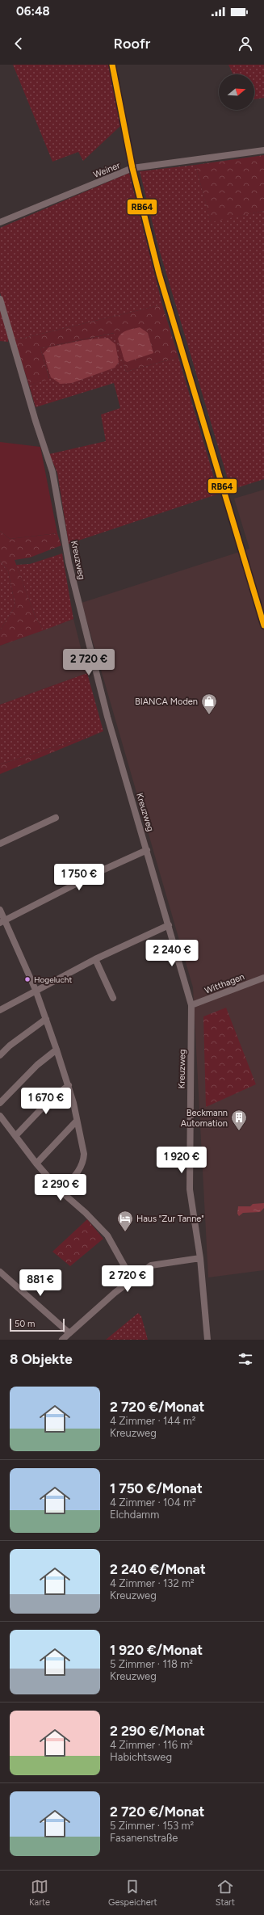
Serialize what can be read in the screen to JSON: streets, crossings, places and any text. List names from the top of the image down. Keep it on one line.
{"streets":{"street":["Weiner","Kreuzweg","Witthagen"]},"crossings":[["Kreuzweg","Witthagen"]],"places":{"shop":["BIANCA Moden"],"other":["Hogelucht"],"building":["Beckmann Automation"],"hotel":["Haus \"Zur Tanne\""]},"lines":["transit line RB64"],"scale_bar":"50 m","north":"right","page":{"status":"06:48","header":"Roofr","price":["2 720 €","1 750 €","2 240 €","1 670 €","1 920 €","2 290 €","2 720 €","881 €"],"scale":"50 m","heading":"8 Objekte","list":[{"name":"2 720 €/Monat","note":"4 Zimmer · 144 m² · Kreuzweg"},{"name":"1 750 €/Monat","note":"4 Zimmer · 104 m² · Elchdamm"},{"name":"2 240 €/Monat","note":"4 Zimmer · 132 m² · Kreuzweg"},{"name":"1 920 €/Monat","note":"5 Zimmer · 118 m² · Kreuzweg"},{"name":"2 290 €/Monat","note":"4 Zimmer · 116 m² · Habichtsweg"},{"name":"2 720 €/Monat","note":"5 Zimmer · 153 m² · Fasanenstraße"}],"tabs":["Karte","Gespeichert","Start"]}}
